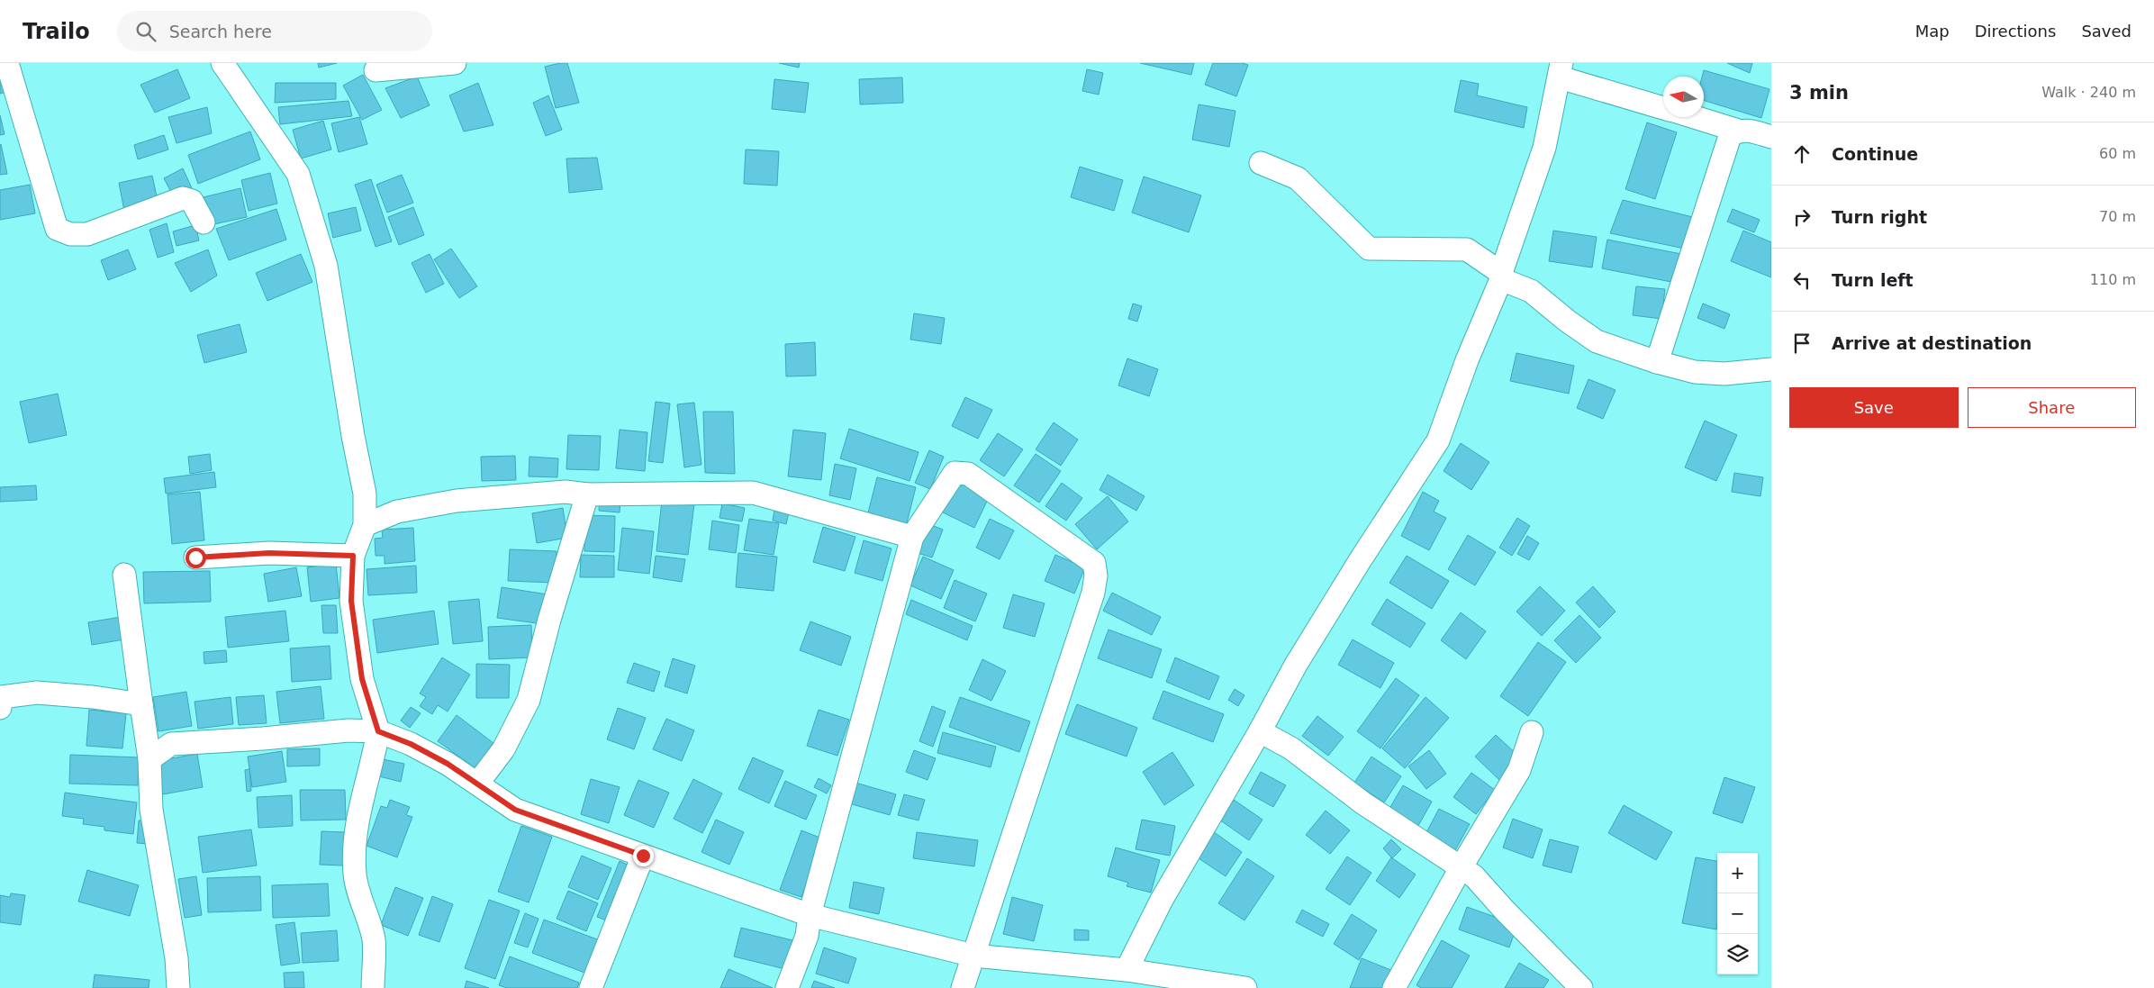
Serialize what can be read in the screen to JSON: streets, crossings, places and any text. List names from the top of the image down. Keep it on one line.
{"north":"left","page":{"header":"Trailo","search":"Search here","nav":["Map","Directions","Saved"],"heading":["3 min","Walk · 240 m"],"list":[["Continue","60 m"],["Turn right","70 m"],["Turn left","110 m"],"Arrive at destination"],"buttons":["Save","Share"],"map_buttons":["+","−"]}}
